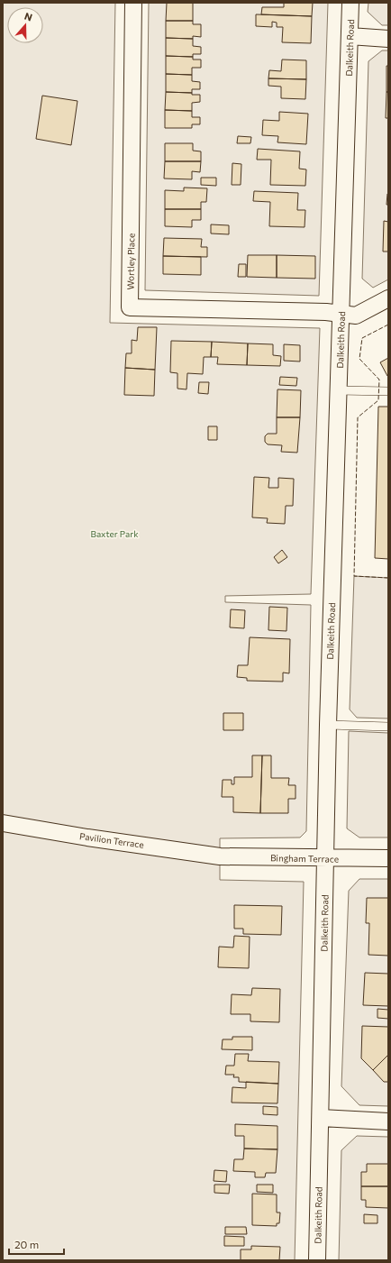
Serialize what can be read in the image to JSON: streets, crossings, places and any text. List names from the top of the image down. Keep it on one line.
{"streets":{"street":["Dalkeith Road","Wortley Place","Pavilion Terrace","Bingham Terrace"]},"crossings":[["Dalkeith Road","Wortley Place"],["Dalkeith Road","Bingham Terrace"],["Pavilion Terrace","Bingham Terrace"]],"parks":["Baxter Park"],"scale_bar":"20 m","north":"top"}
